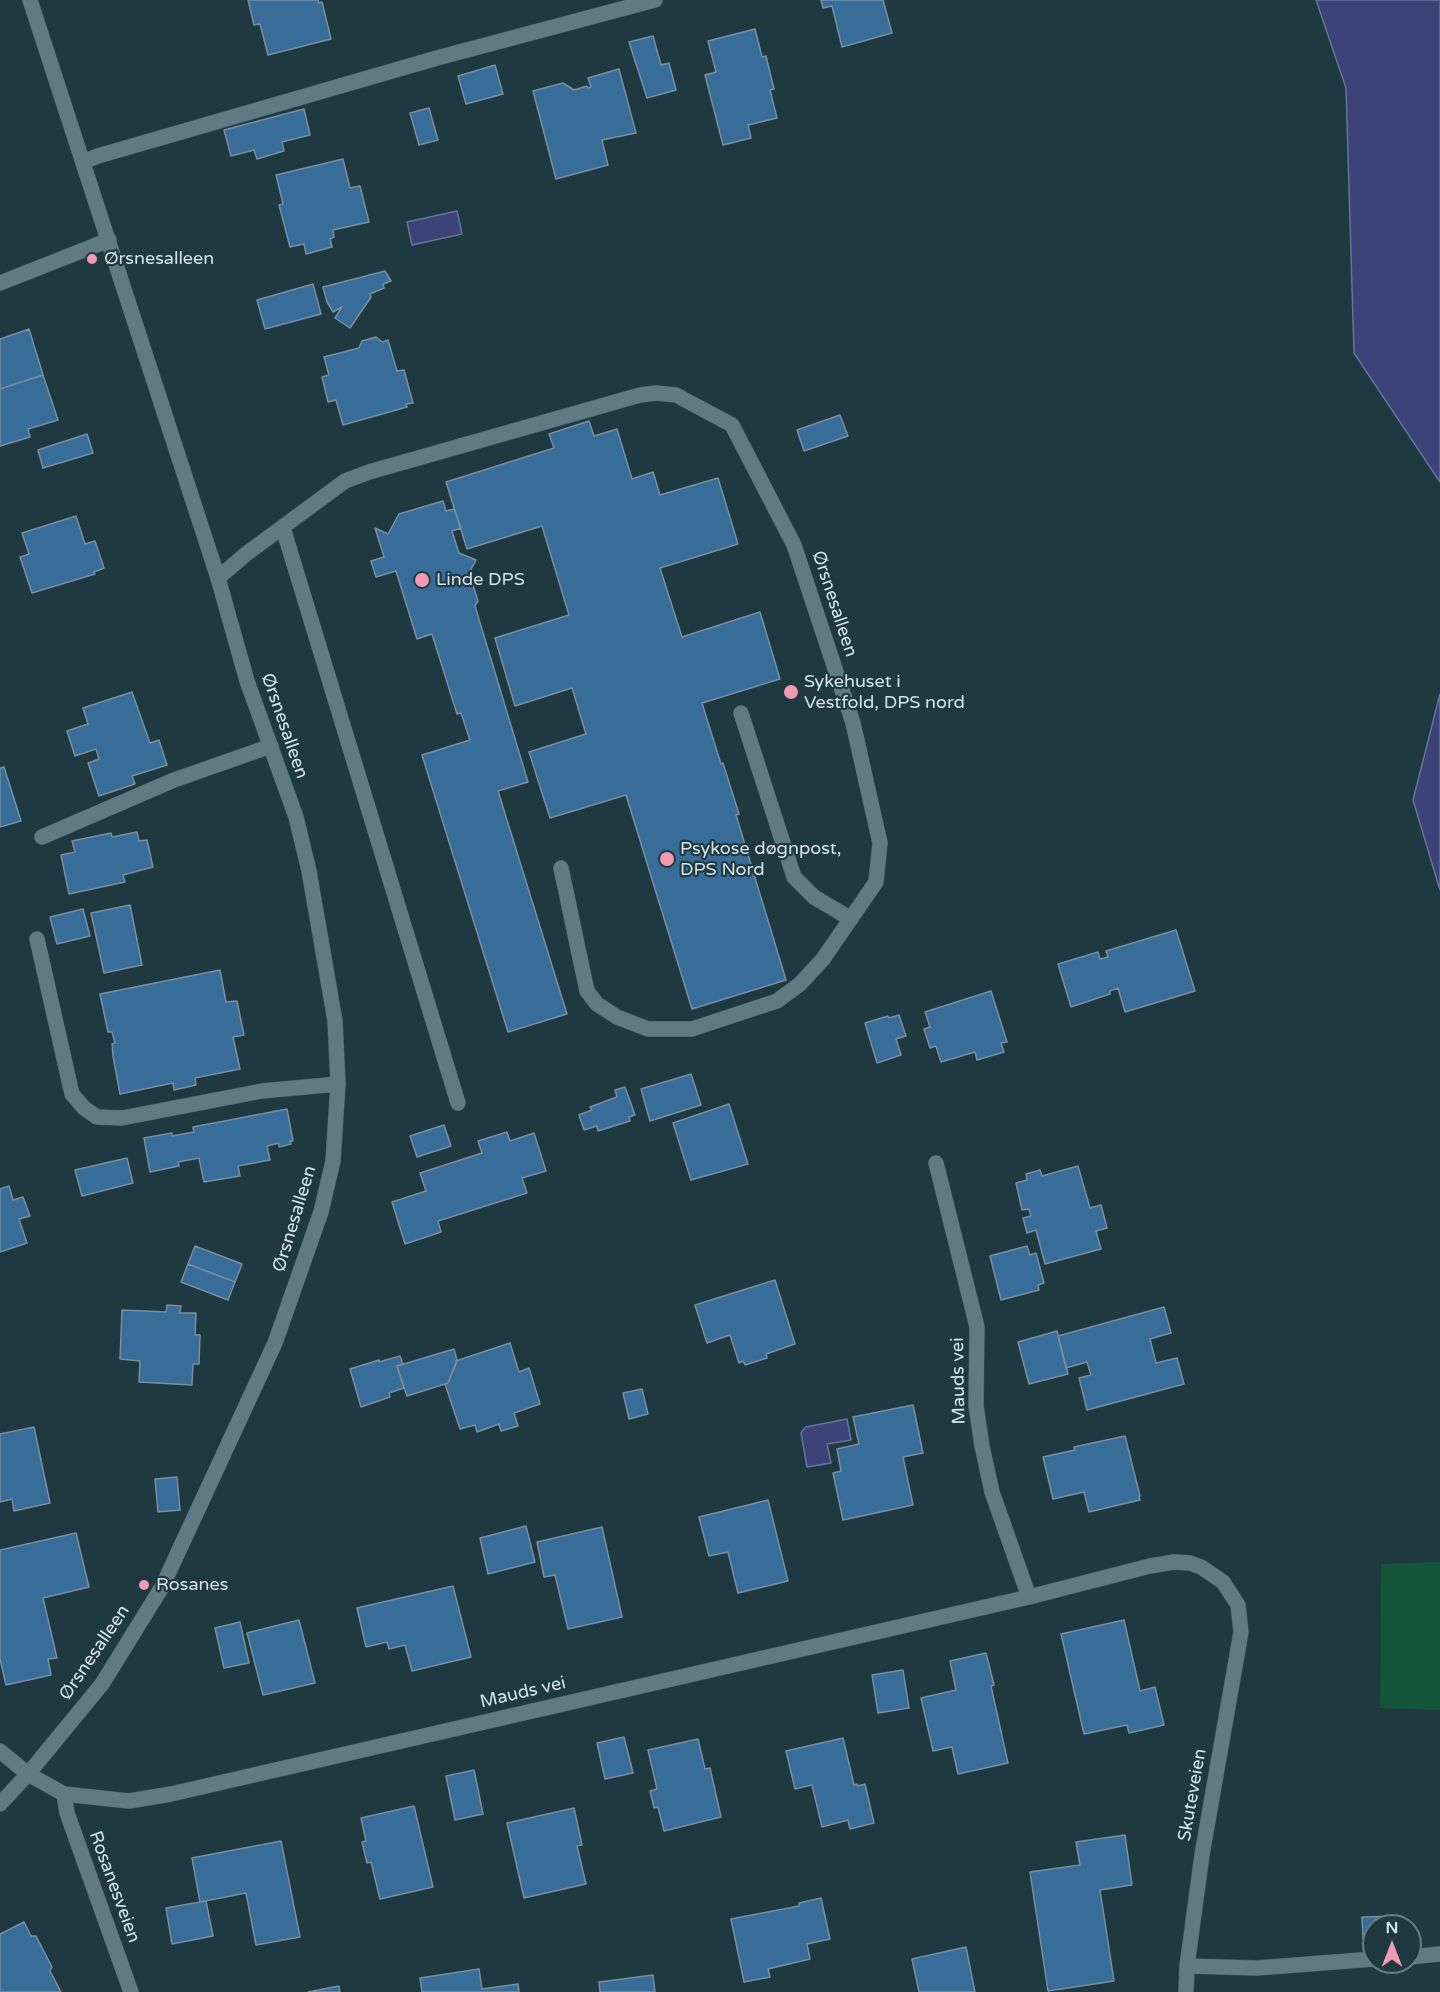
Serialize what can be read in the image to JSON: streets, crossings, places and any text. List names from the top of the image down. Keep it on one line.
{"streets":{"street":["Ørsnesalleen","Mauds vei","Skuteveien","Rosanesveien"]},"crossings":[["Ørsnesalleen","Mauds vei"],["Mauds vei","Skuteveien"],["Mauds vei","Rosanesveien"]],"places":["Ørsnesalleen","Linde DPS","Sykehuset i Vestfold, DPS nord","Psykose døgnpost, DPS Nord","Rosanes"],"north":"top"}
